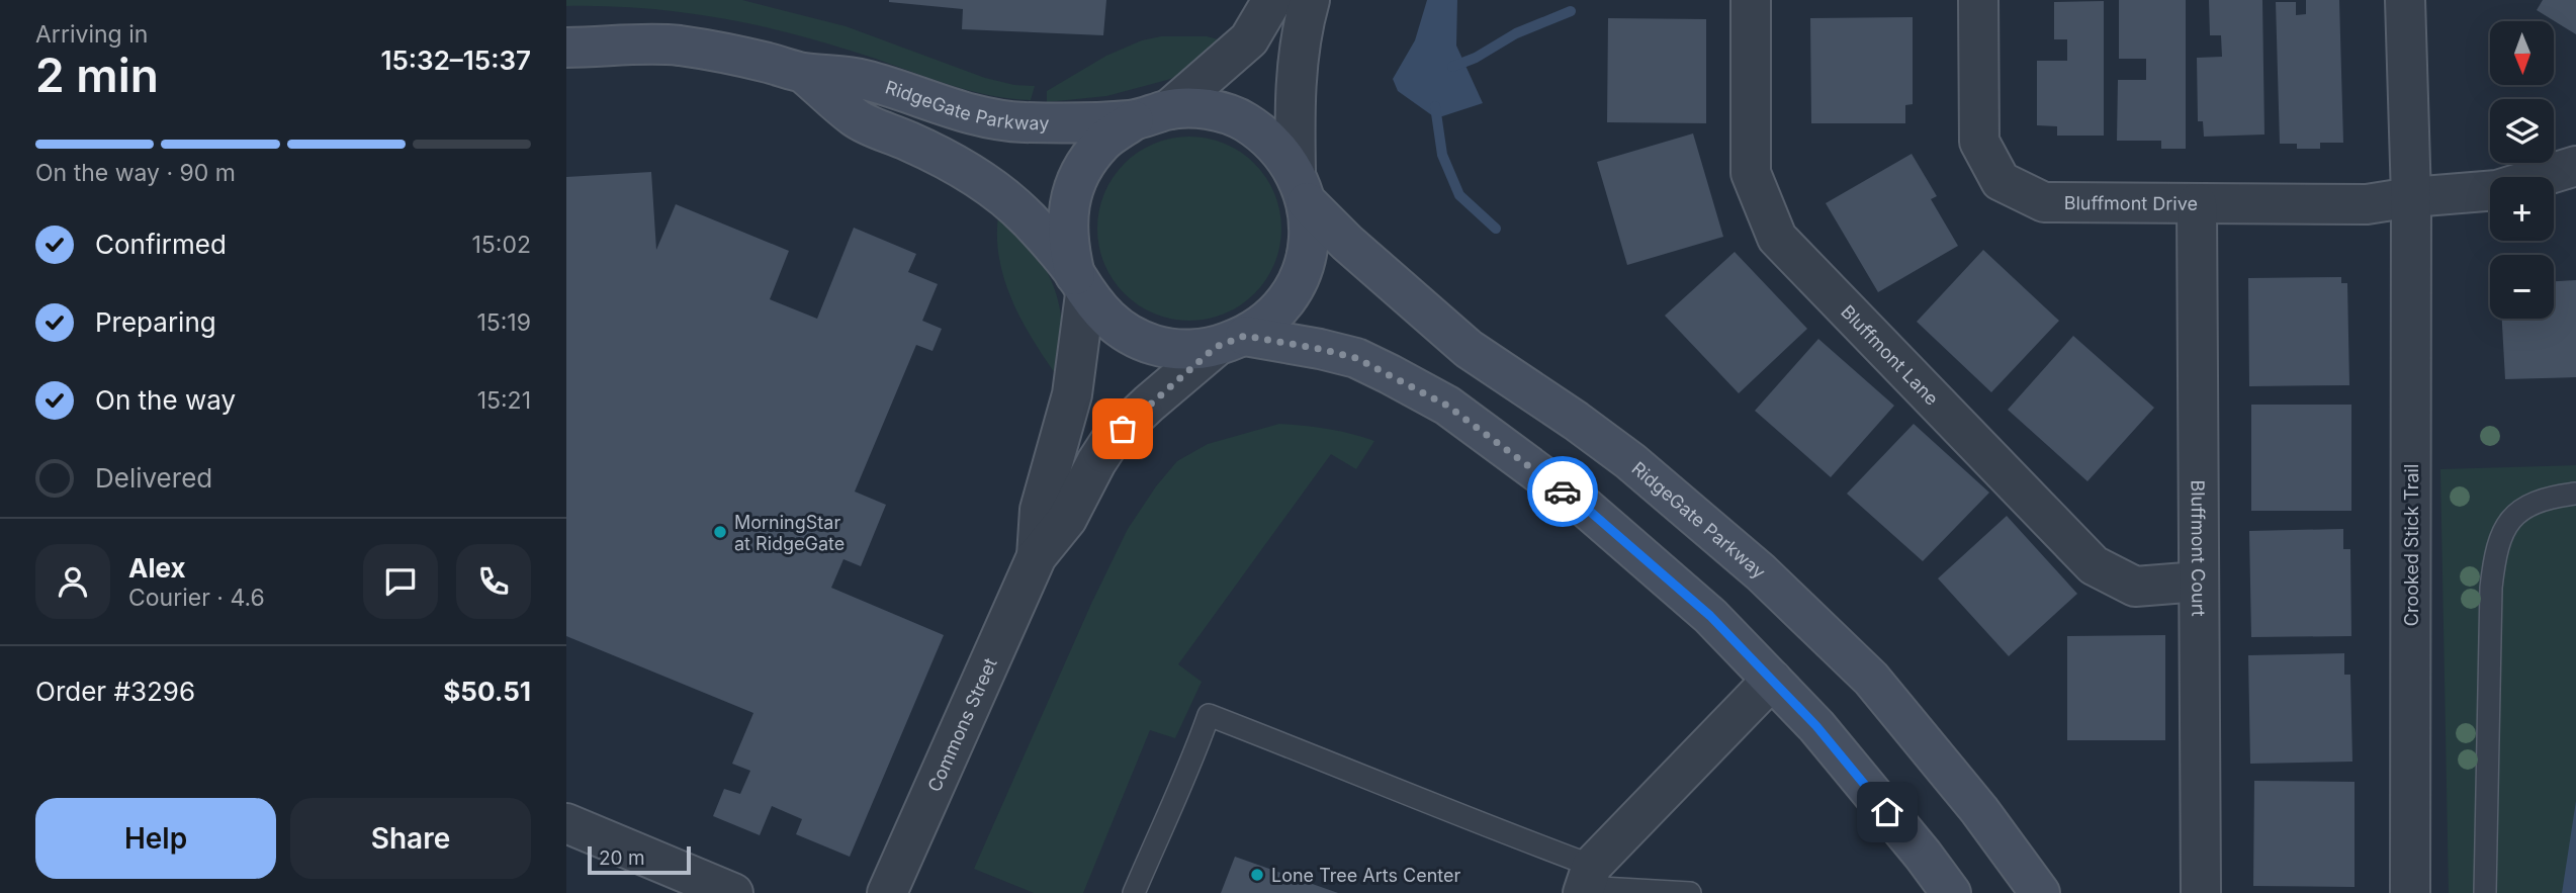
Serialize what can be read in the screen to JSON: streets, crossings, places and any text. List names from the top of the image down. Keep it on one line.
{"streets":{"main road":["RidgeGate Parkway"],"street":["Bluffmont Drive","Bluffmont Lane","Crooked Stick Trail","Bluffmont Court","Commons Street"]},"crossings":[["RidgeGate Parkway","Commons Street"],["Bluffmont Drive","Crooked Stick Trail"],["Bluffmont Drive","Bluffmont Court"],["Bluffmont Lane","Bluffmont Court"]],"places":["MorningStar at RidgeGate","Lone Tree Arts Center"],"scale_bar":"20 m","north":"bottom","page":{"heading":["2 min","Arriving in","15:32–15:37"],"panel":["Alex","Courier · 4.6","Order #3296","$50.51"],"map_buttons":["+","−"],"bar":"On the way · 90 m","list":[["Confirmed","15:02"],["Preparing","15:19"],["On the way","15:21"],"Delivered"],"buttons":["Help","Share"],"scale":"20 m"}}
